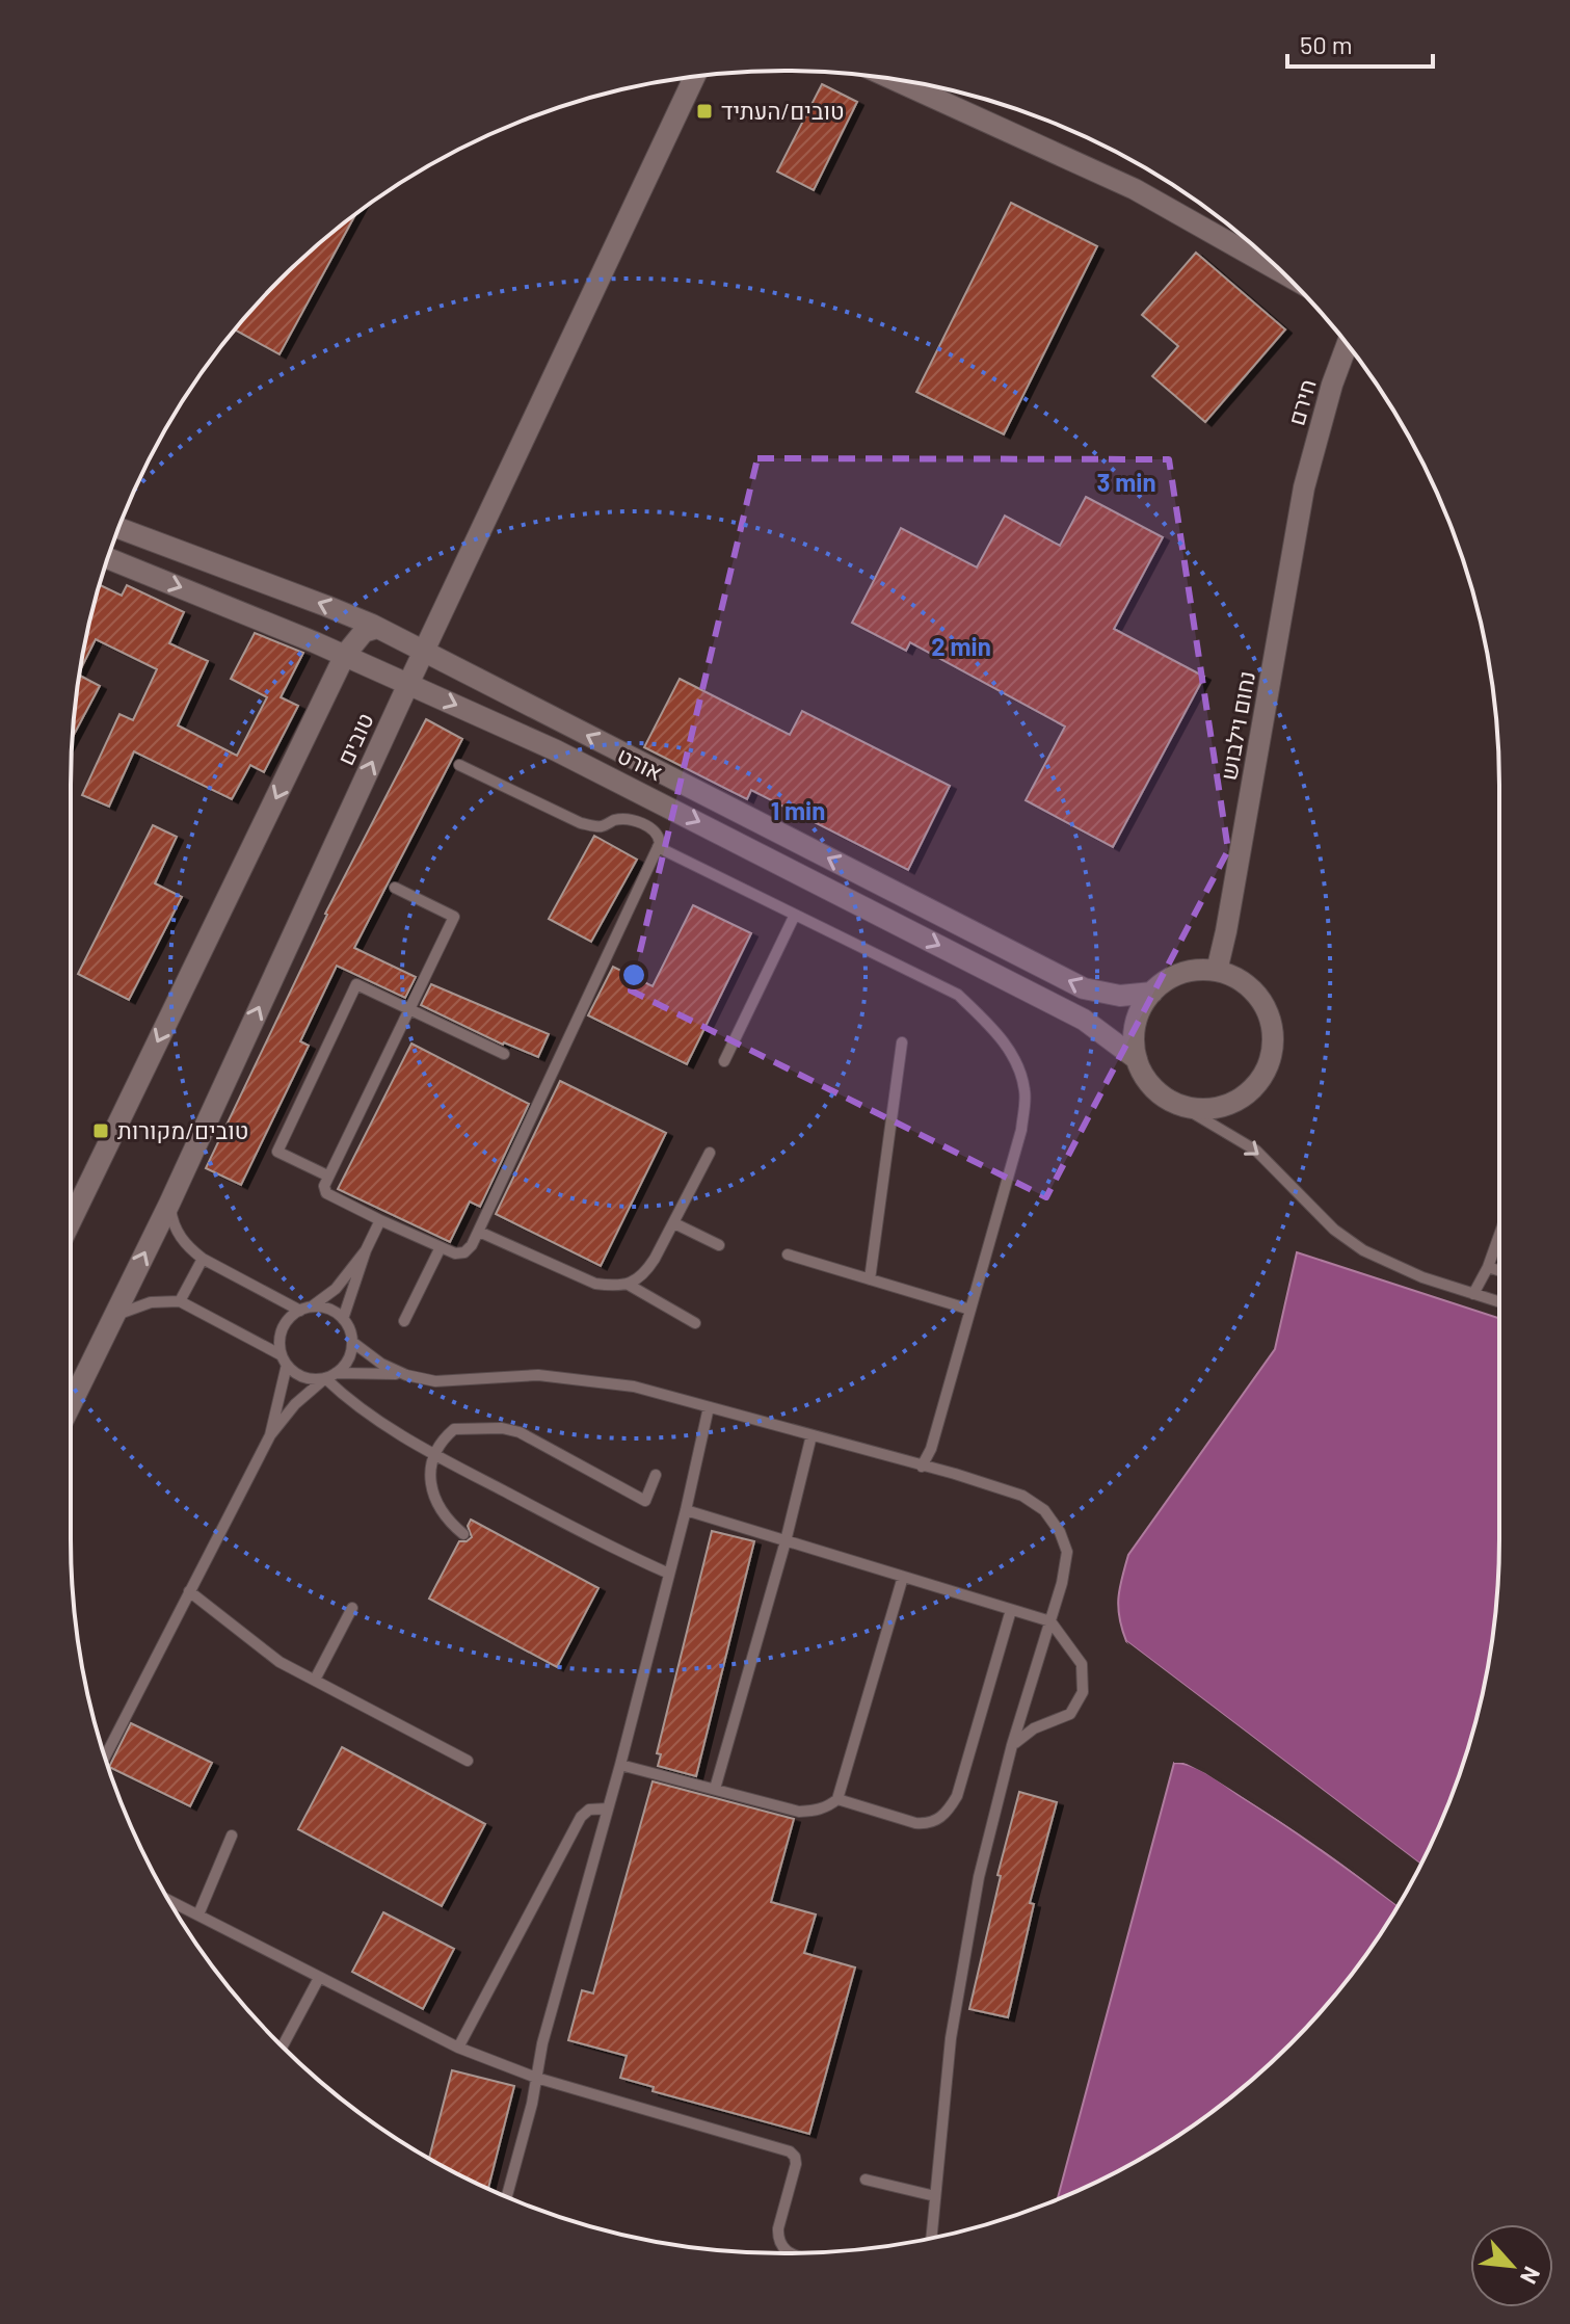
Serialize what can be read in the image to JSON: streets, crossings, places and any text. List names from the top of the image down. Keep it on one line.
{"streets":{"street":["חירם","נחום וילבוש","טובים","אורט"]},"crossings":[["חירם","נחום וילבוש"],["נחום וילבוש","אורט"],["טובים","אורט"]],"places":{"transit":["טובים/העתיד","טובים/מקורות"]},"scale_bar":"50 m","north":"bottom right","rings":["3 min","2 min","1 min"]}
